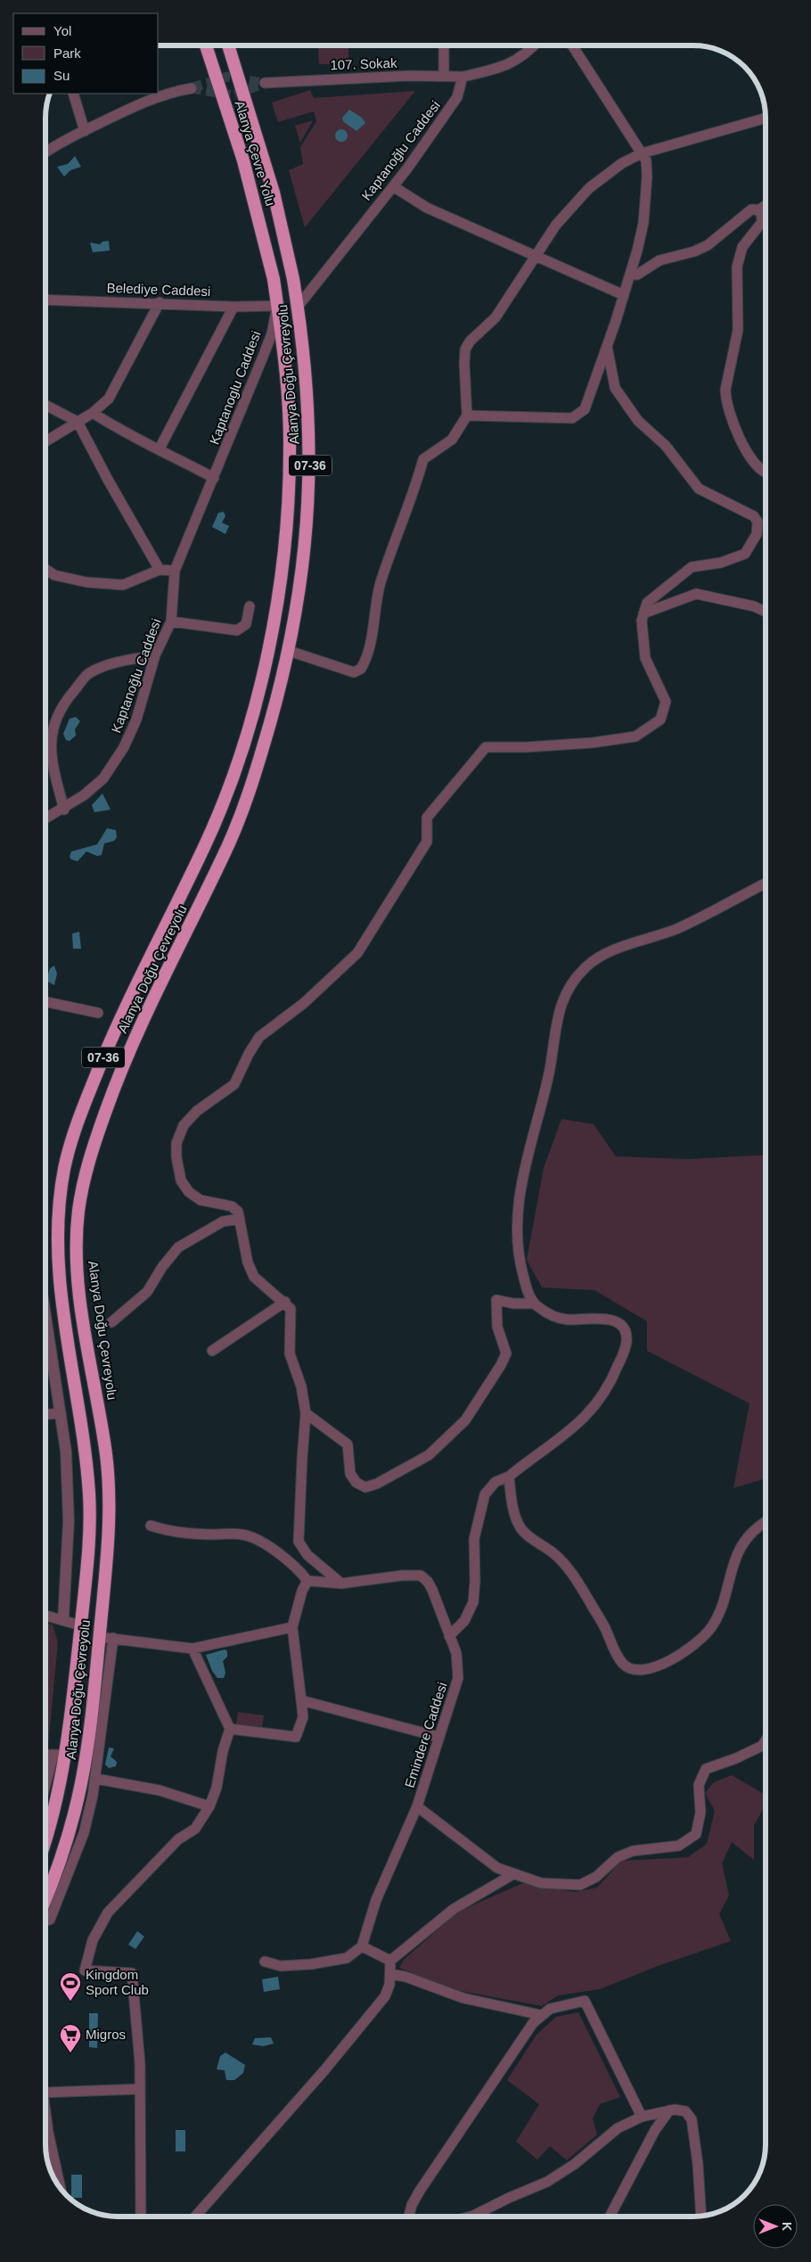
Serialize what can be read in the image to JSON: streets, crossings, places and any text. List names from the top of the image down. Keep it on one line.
{"streets":{"highway":["Alanya Çevre Yolu","Alanya Doğu Çevreyolu","07-36"],"street":["107. Sokak","Kaptanoğlu Caddesi","Belediye Caddesi","Kaptanoglu Caddesi","Emindere Caddesi"]},"crossings":[["107. Sokak","Kaptanoğlu Caddesi"],["Kaptanoğlu Caddesi","Alanya Doğu Çevreyolu"],["Kaptanoğlu Caddesi","Kaptanoglu Caddesi"],["Alanya Çevre Yolu","Alanya Doğu Çevreyolu"],["Belediye Caddesi","Alanya Doğu Çevreyolu"],["Belediye Caddesi","Kaptanoglu Caddesi"],["Alanya Doğu Çevreyolu","Kaptanoglu Caddesi"]],"places":{"sports":["Kingdom Sport Club"],"supermarket":["Migros"]},"legend":["Yol","Park","Su"],"north":"right"}
